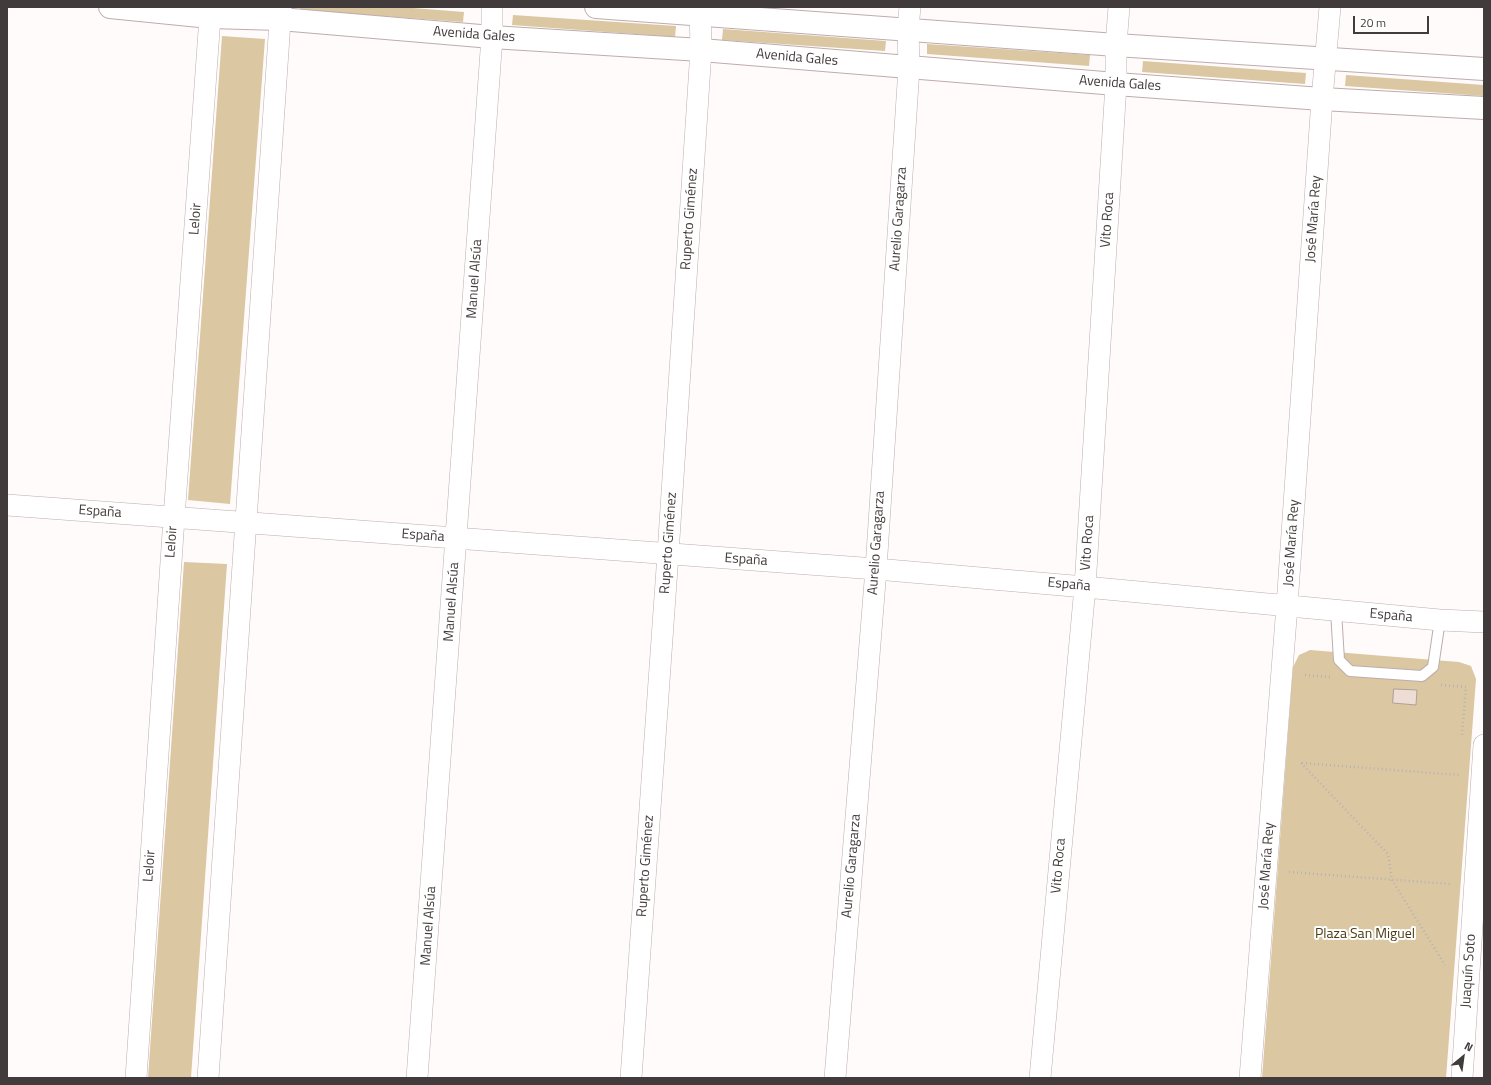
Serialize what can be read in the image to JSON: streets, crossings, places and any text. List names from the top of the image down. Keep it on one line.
{"streets":{"street":["Avenida Gales","Leloir","Ruperto Giménez","Aurelio Garagarza","José María Rey","Vito Roca","Manuel Alsúa","España","Juaquín Soto"]},"crossings":[["Avenida Gales","Leloir"],["Avenida Gales","Ruperto Giménez"],["Avenida Gales","Aurelio Garagarza"],["Avenida Gales","José María Rey"],["Avenida Gales","Vito Roca"],["Avenida Gales","Manuel Alsúa"],["Leloir","España"],["Ruperto Giménez","España"],["Aurelio Garagarza","España"],["José María Rey","España"],["Vito Roca","España"],["Manuel Alsúa","España"]],"parks":["Plaza San Miguel"],"scale_bar":"20 m","north":"top right"}
